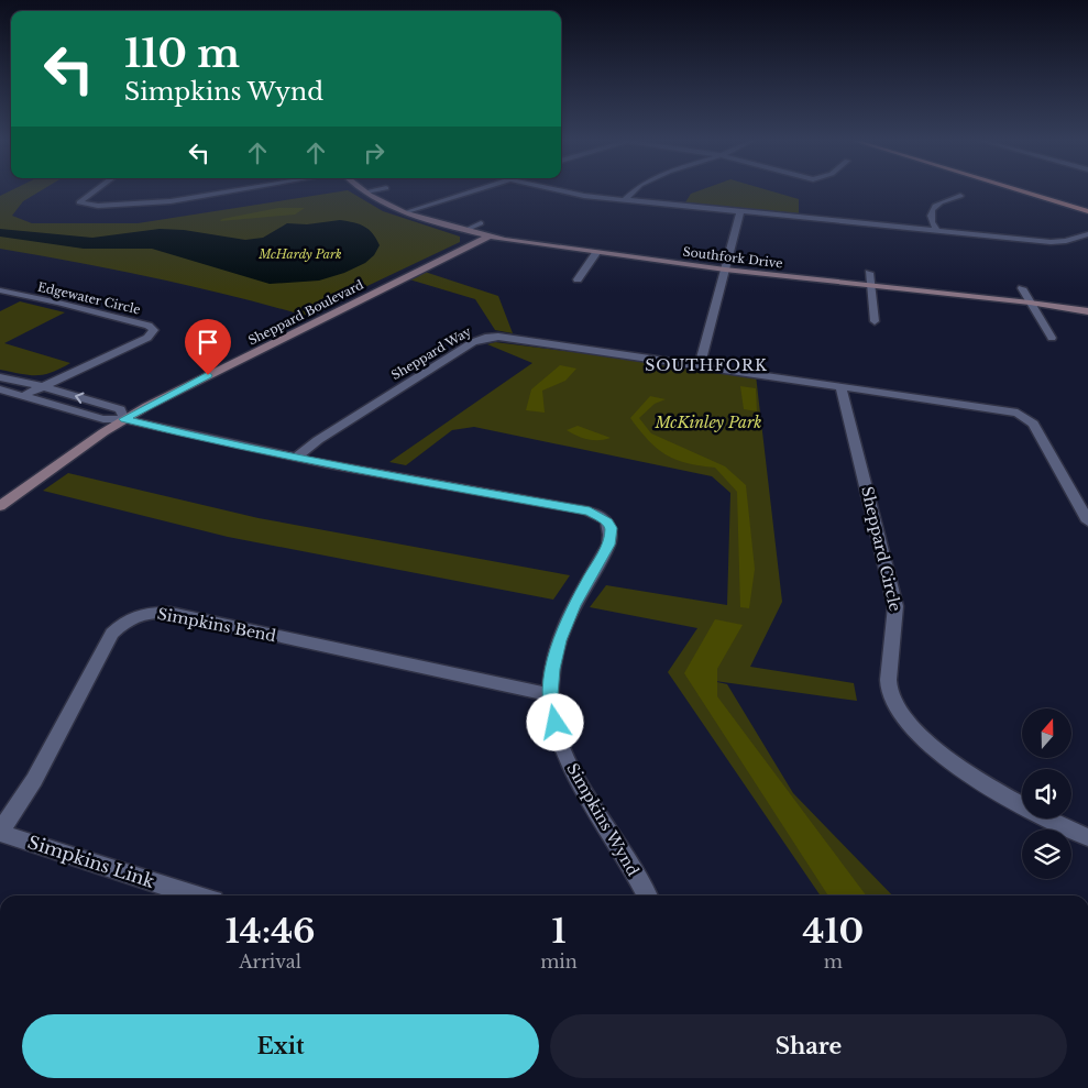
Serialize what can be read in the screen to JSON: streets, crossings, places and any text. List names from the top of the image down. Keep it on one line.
{"streets":{"street":["Southfork Drive","Edgewater Circle","Sheppard Boulevard","Sheppard Way","Sheppard Circle","Simpkins Bend","Simpkins Wynd","Simpkins Link"]},"crossings":[["Southfork Drive","Sheppard Boulevard"],["Sheppard Boulevard","Simpkins Wynd"],["Sheppard Way","Simpkins Wynd"],["Simpkins Bend","Simpkins Wynd"],["Simpkins Bend","Simpkins Link"]],"districts":["SOUTHFORK"],"parks":["McHardy Park","McKinley Park"],"north":"top","page":{"turn":["110 m","Simpkins Wynd"],"eta":["14:46","Arrival","1","min","410","m"],"buttons":["Exit","Share"]}}
